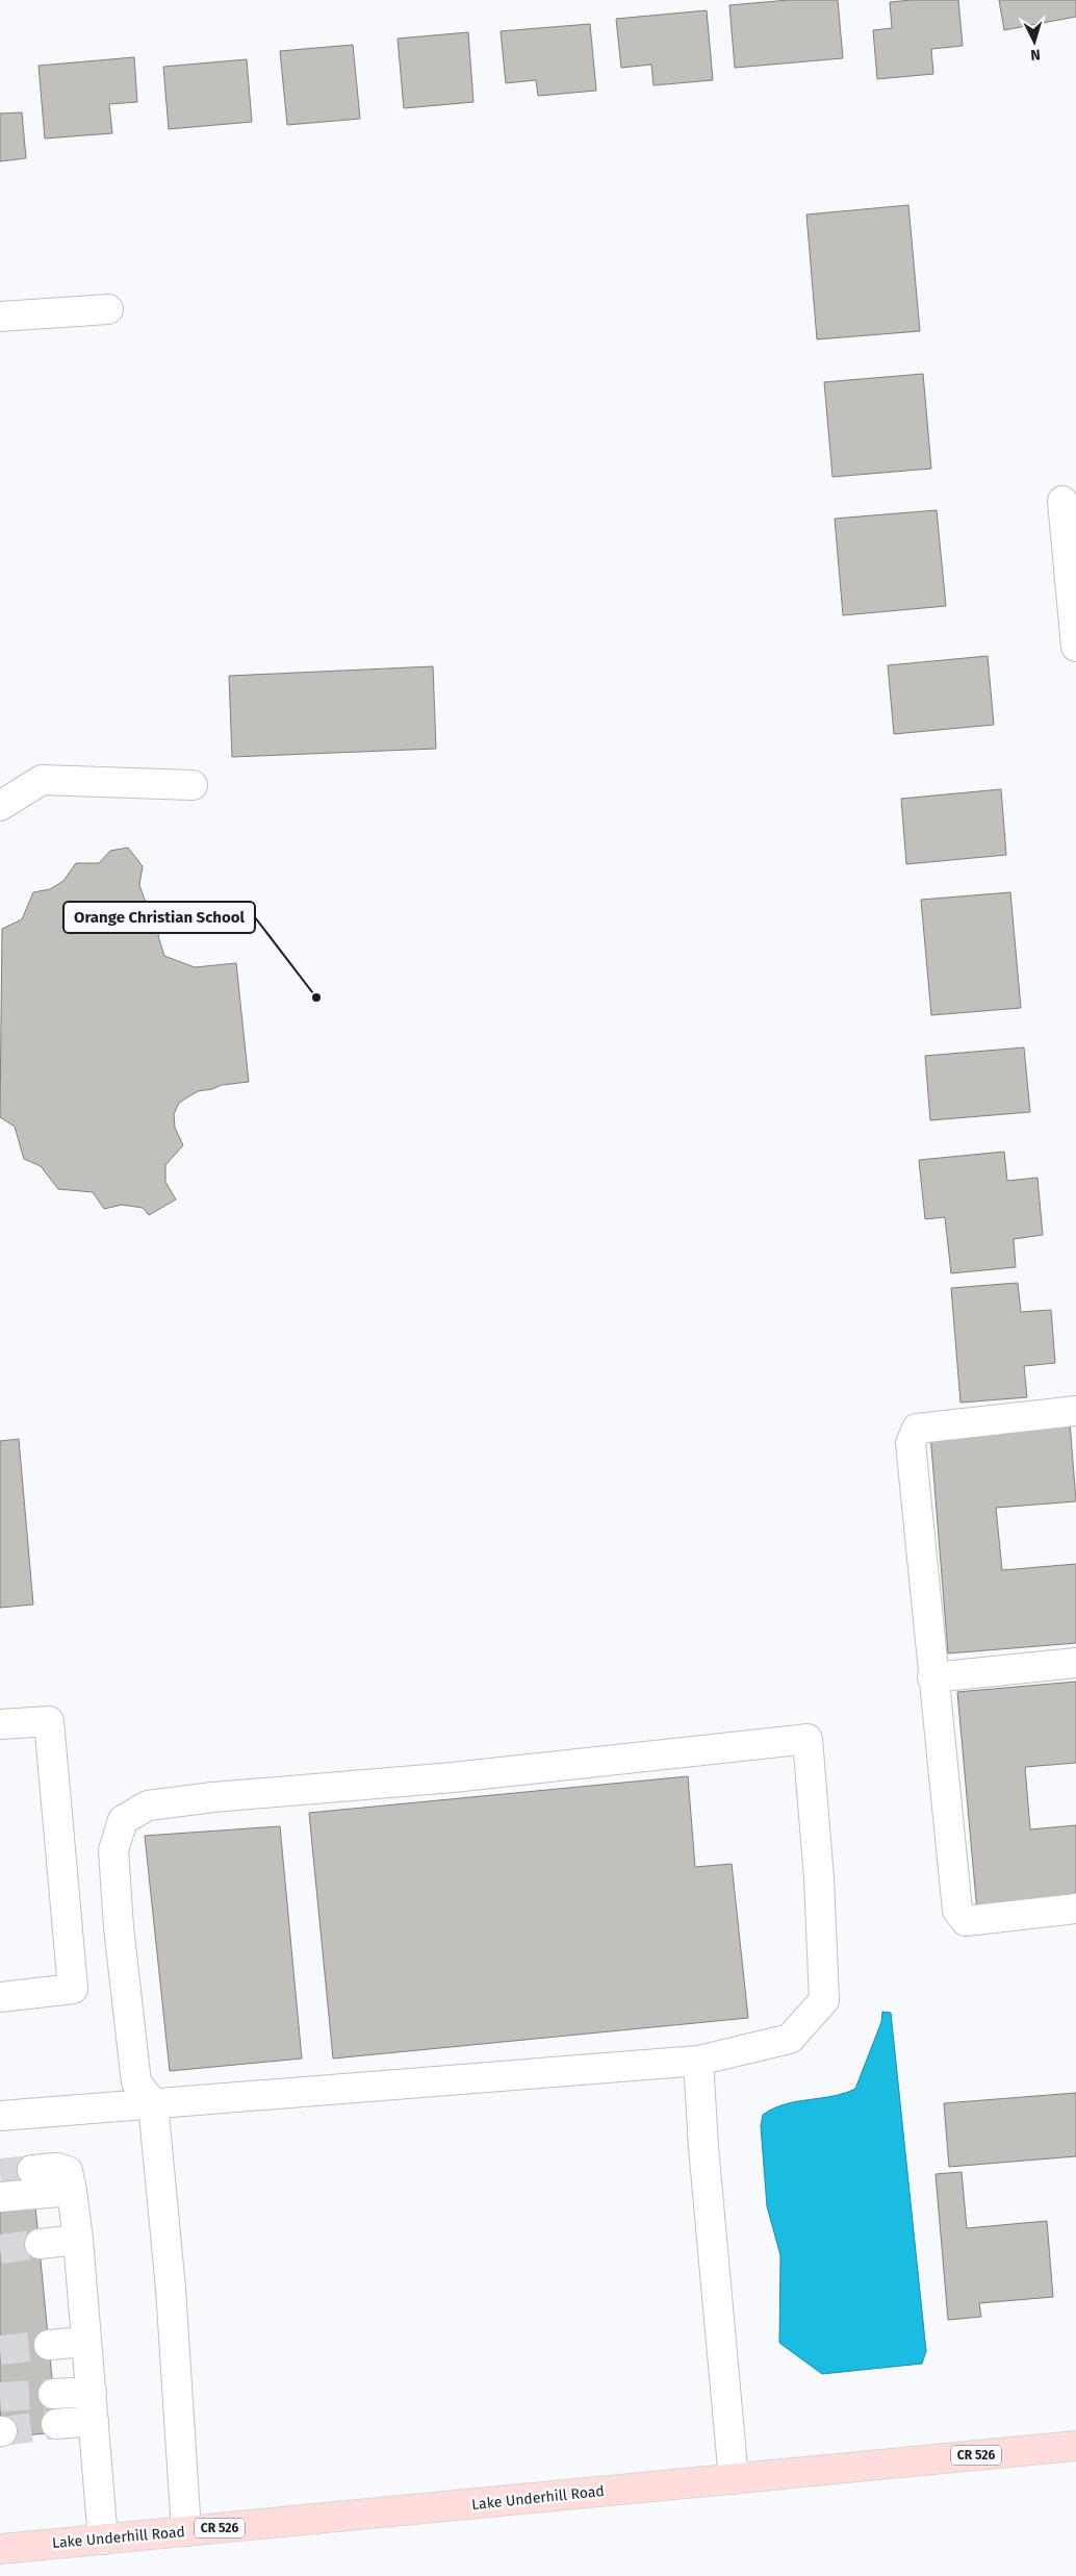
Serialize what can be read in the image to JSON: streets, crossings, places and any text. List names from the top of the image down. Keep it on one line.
{"streets":{"main road":["CR 526","Lake Underhill Road"]},"places":["Orange Christian School"],"north":"bottom"}
